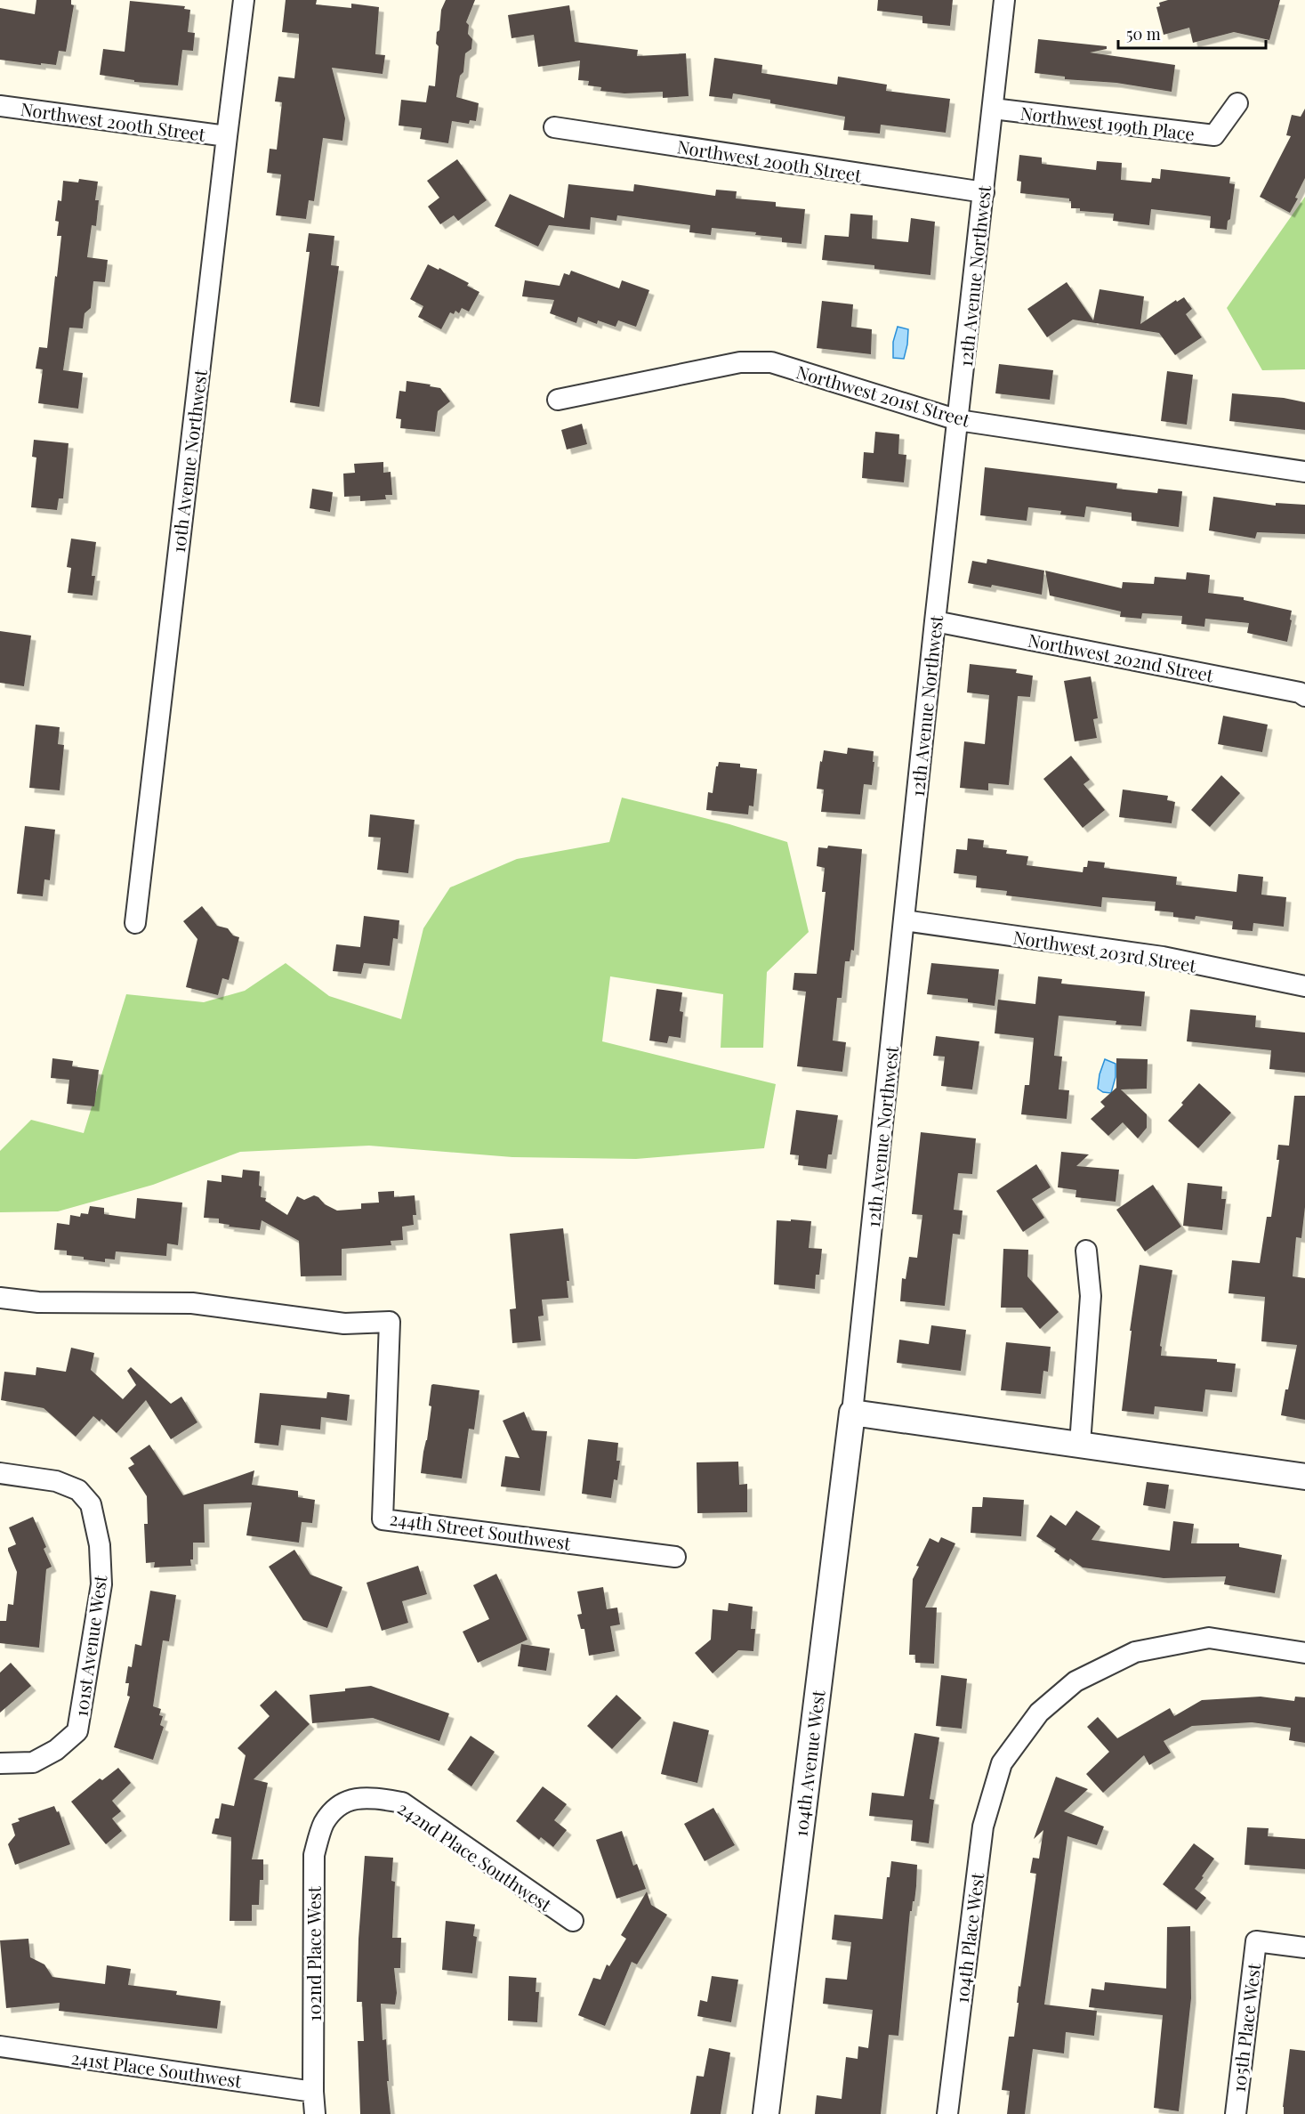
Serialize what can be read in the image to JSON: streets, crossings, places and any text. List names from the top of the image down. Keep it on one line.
{"streets":{"street":["Northwest 200th Street","Northwest 199th Place","12th Avenue Northwest","Northwest 201st Street","10th Avenue Northwest","Northwest 202nd Street","Northwest 203rd Street","244th Street Southwest","101st Avenue West","104th Avenue West","242nd Place Southwest","104th Place West","102nd Place West","105th Place West","241st Place Southwest"]},"crossings":[["Northwest 200th Street","12th Avenue Northwest"],["Northwest 200th Street","10th Avenue Northwest"],["Northwest 199th Place","12th Avenue Northwest"],["12th Avenue Northwest","Northwest 201st Street"],["12th Avenue Northwest","Northwest 202nd Street"],["12th Avenue Northwest","Northwest 203rd Street"],["12th Avenue Northwest","104th Avenue West"],["242nd Place Southwest","102nd Place West"],["102nd Place West","241st Place Southwest"]],"scale_bar":"50 m"}
